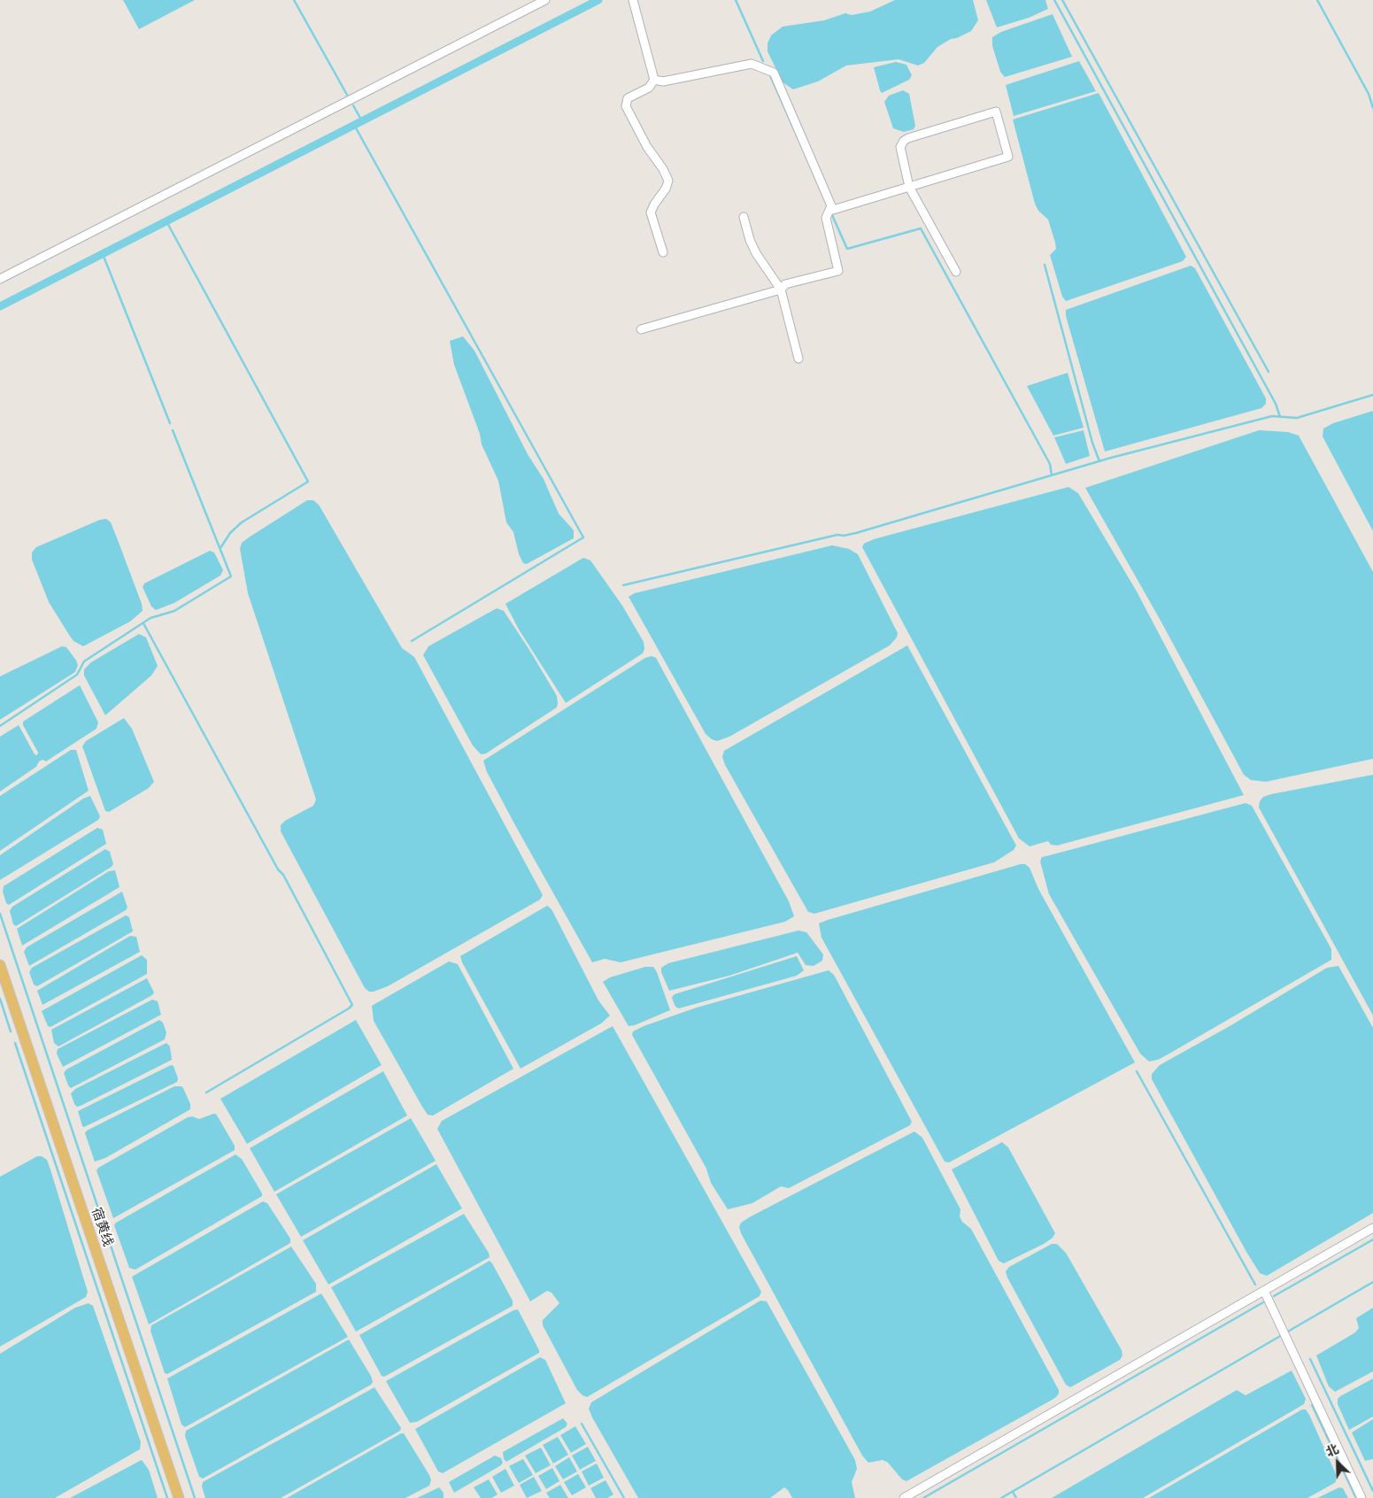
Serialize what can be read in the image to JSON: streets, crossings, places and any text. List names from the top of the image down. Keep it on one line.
{"streets":{"main road":["宿黄线"]},"north":"top left"}
